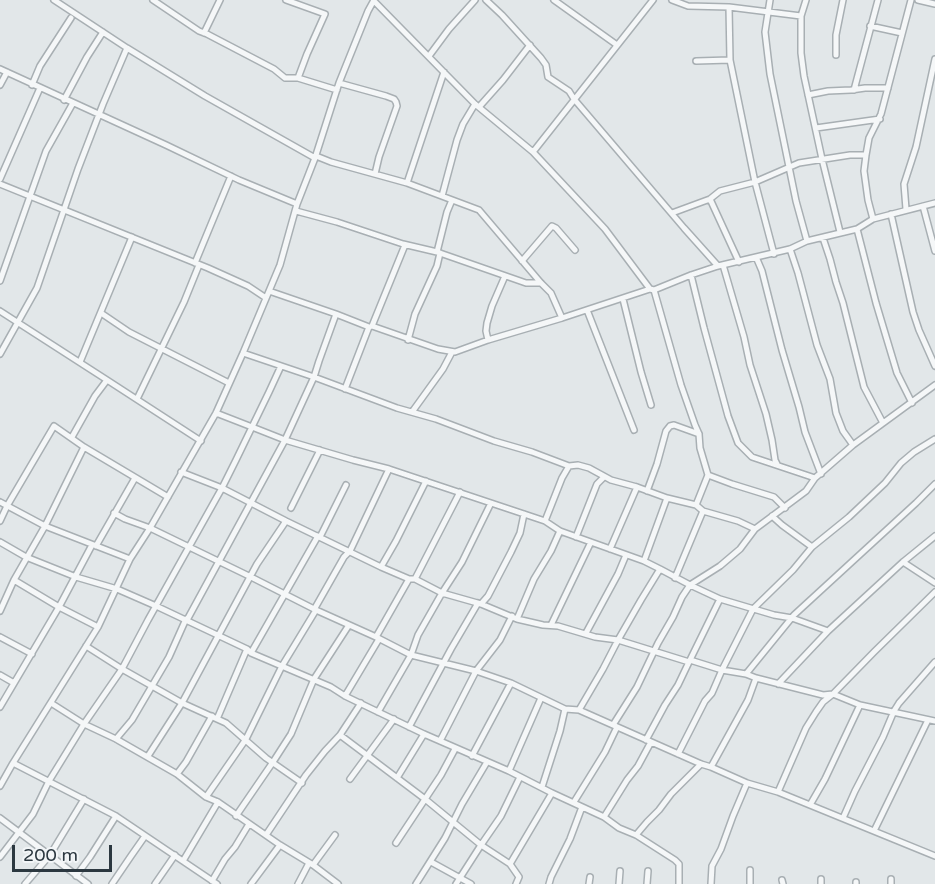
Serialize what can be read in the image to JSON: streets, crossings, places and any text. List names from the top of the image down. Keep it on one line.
{"scale_bar":"200 m"}
